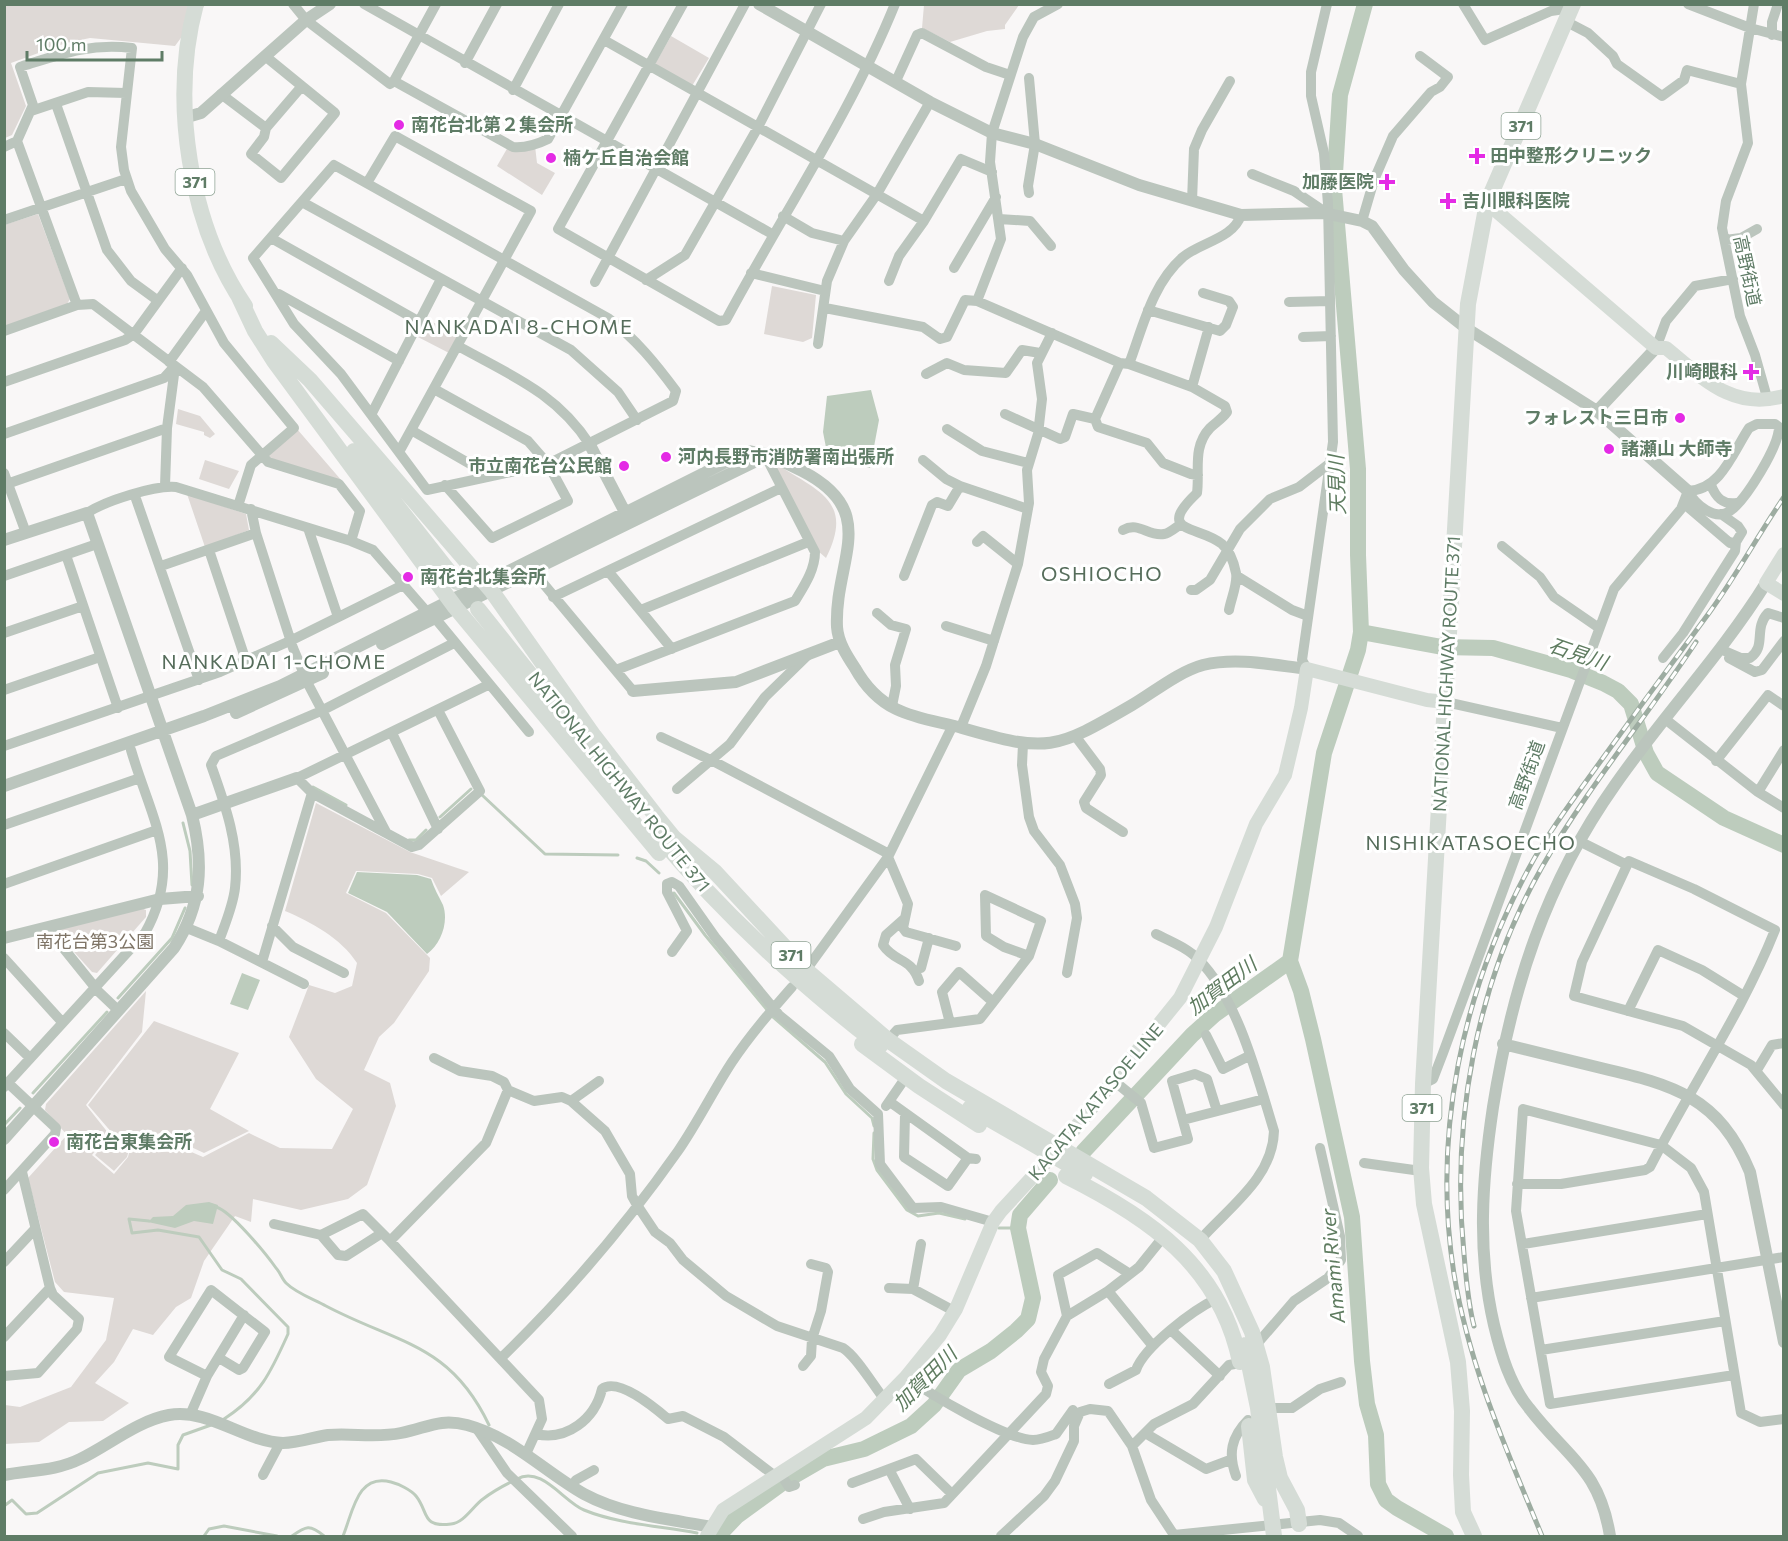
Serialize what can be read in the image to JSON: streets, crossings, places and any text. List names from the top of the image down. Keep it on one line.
{"streets":{"highway":["371","NATIONAL HIGHWAY ROUTE 371"],"main road":["KAGATA KATASOE LINE"],"street":["高野街道"]},"crossings":[["371","NATIONAL HIGHWAY ROUTE 371"],["371","KAGATA KATASOE LINE"],["高野街道","NATIONAL HIGHWAY ROUTE 371"]],"districts":["NANKADAI 8-CHOME","OSHIOCHO","NANKADAI 1-CHOME","NISHIKATASOECHO"],"water":["天見川","石見川","加賀田川","Amami River"],"parks":["南花台第3公園"],"places":{"other":["南花台北第２集会所","楠ケ丘自治会館","フォレスト三日市","諸瀬山 大師寺","河内長野市消防署南出張所","市立南花台公民館","南花台北集会所","南花台東集会所"],"health":["田中整形クリニック","加藤医院","吉川眼科医院","川崎眼科"]},"scale_bar":"100 m"}
